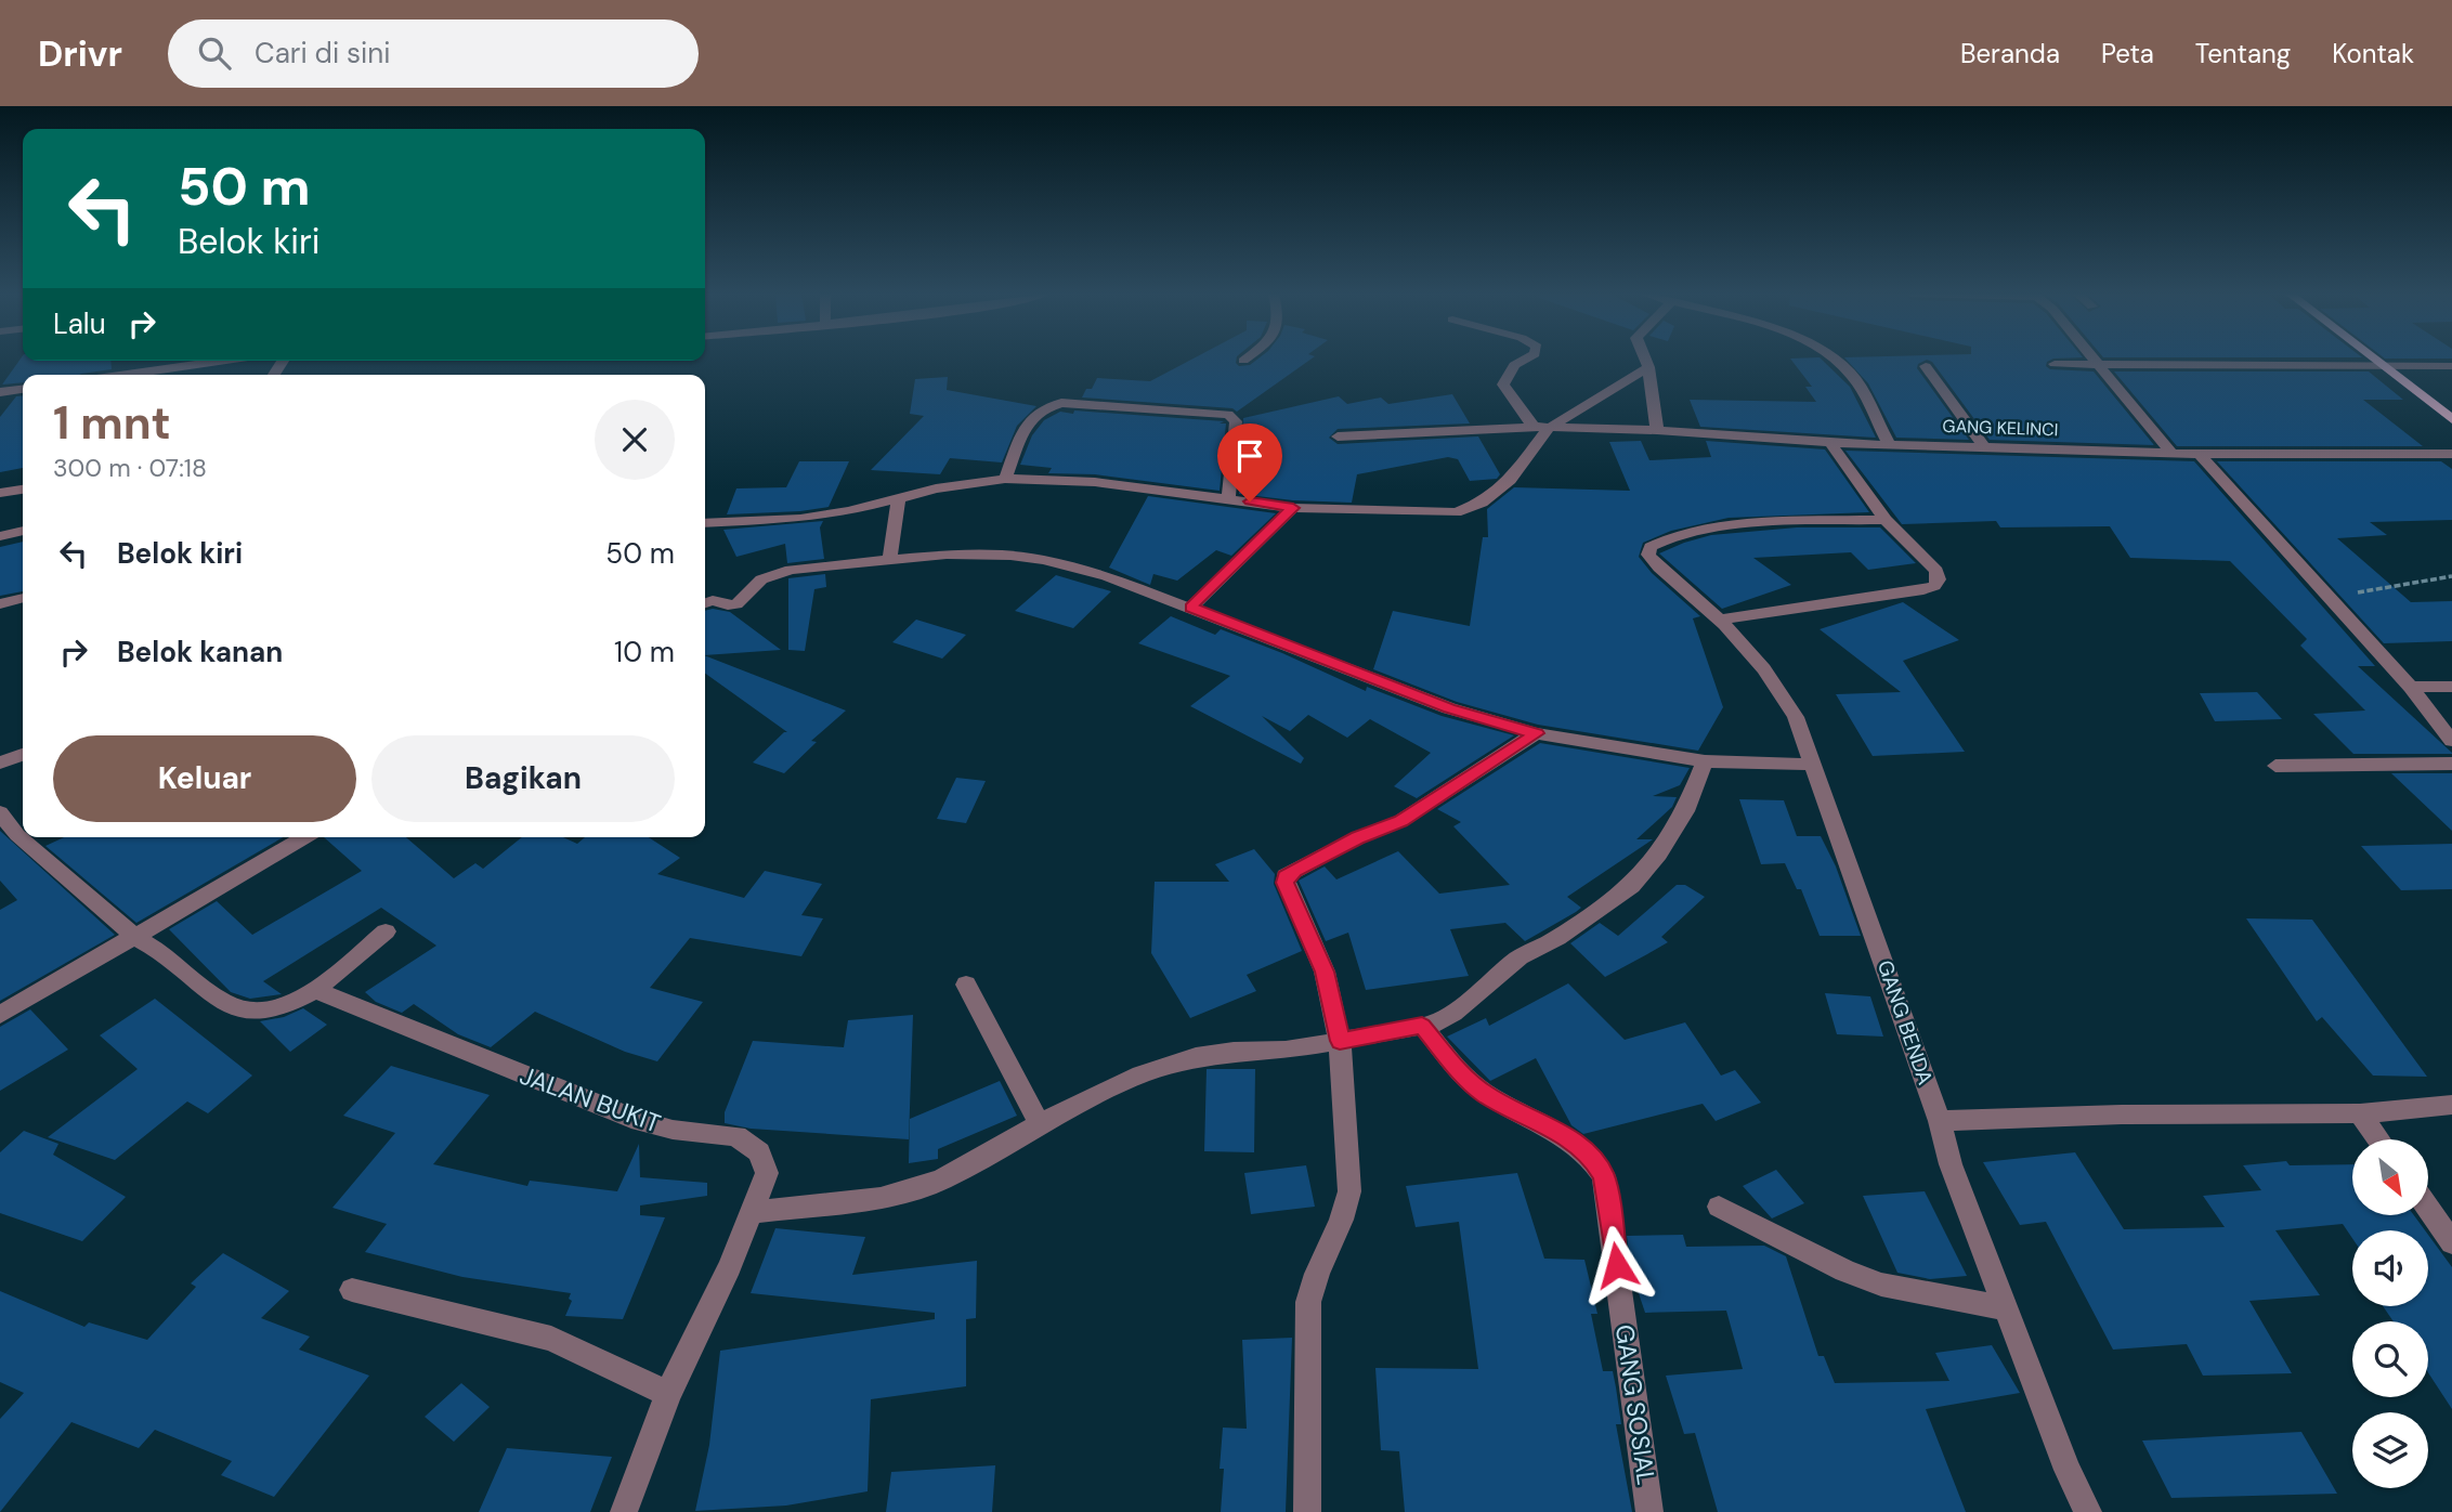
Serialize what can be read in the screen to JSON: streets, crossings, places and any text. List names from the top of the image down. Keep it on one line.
{"streets":{"street":["GANG KELINCI","GANG BENDA","JALAN BUKIT","GANG SOSIAL"]},"north":"bottom right","page":{"header":"Drivr","search":"Cari di sini","nav":["Beranda","Peta","Tentang","Kontak"],"turn":["50 m","Belok kiri"],"then":"Lalu","heading":["1 mnt","300 m · 07:18"],"list":[{"name":"Belok kiri","value":"50 m"},{"name":"Belok kanan","value":"10 m"}],"buttons":["Keluar","Bagikan"]}}
